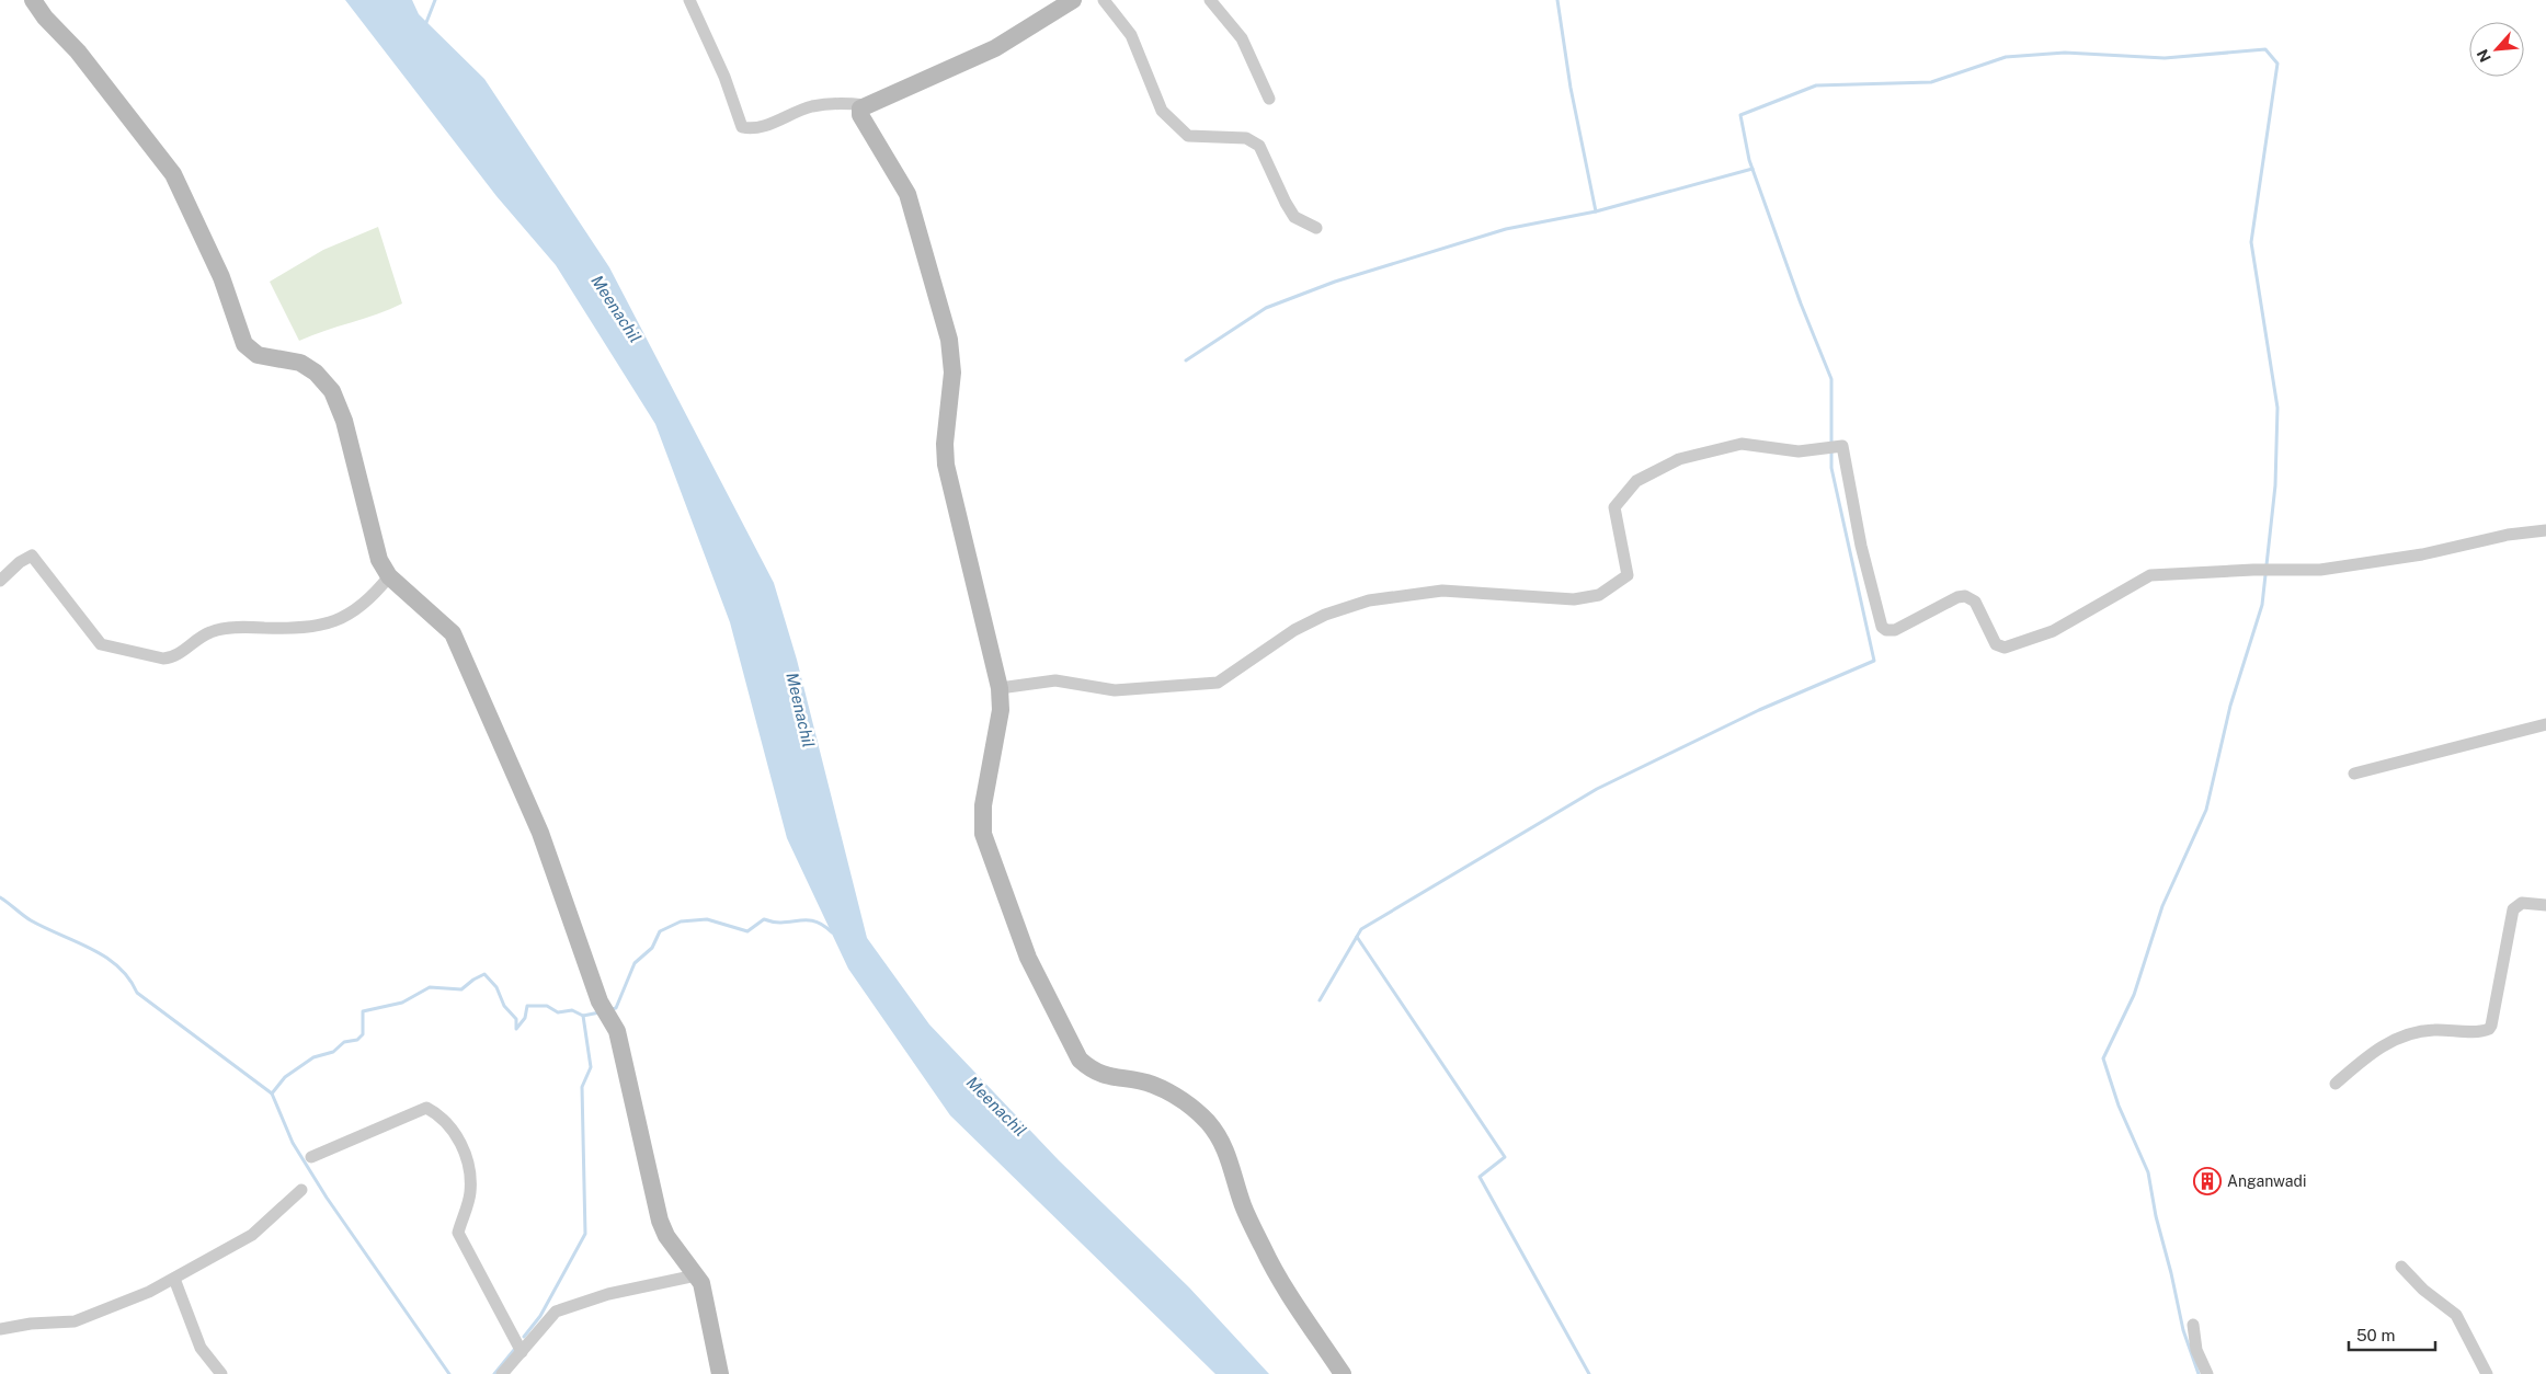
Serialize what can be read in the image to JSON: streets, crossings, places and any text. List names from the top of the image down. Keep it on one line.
{"water":["Meenachil"],"places":{"building":["Anganwadi"]},"scale_bar":"50 m","north":"bottom left"}
